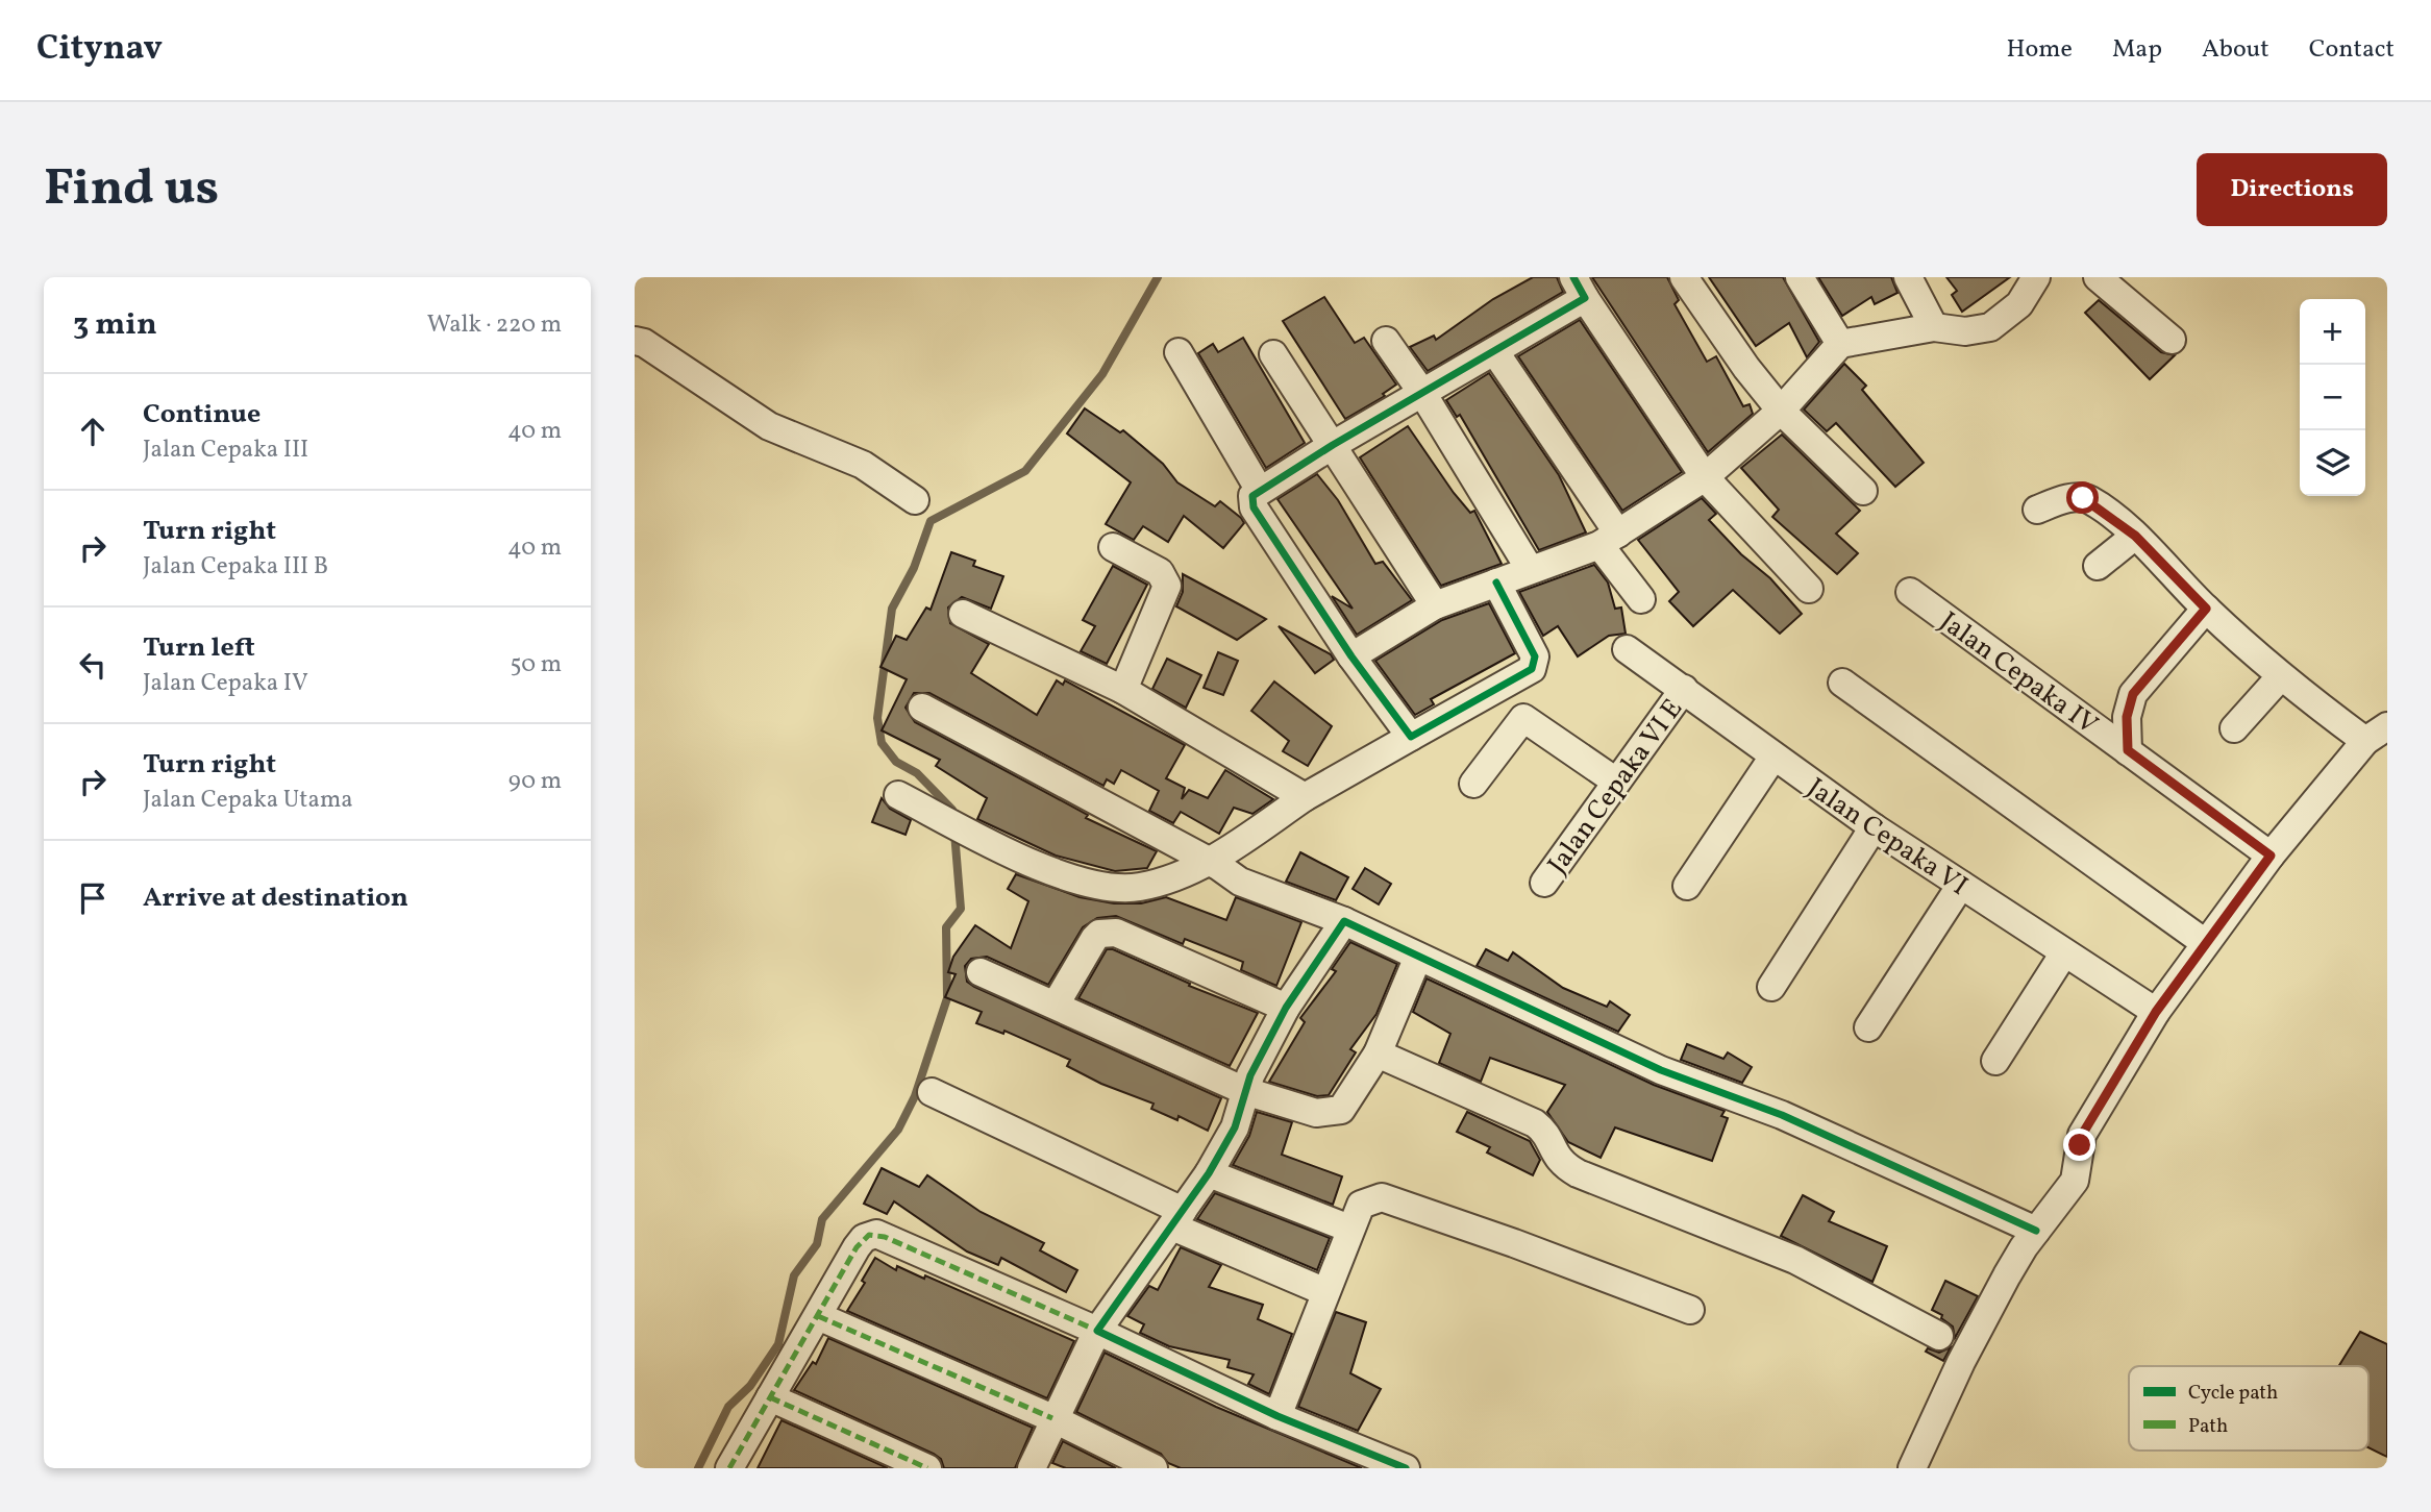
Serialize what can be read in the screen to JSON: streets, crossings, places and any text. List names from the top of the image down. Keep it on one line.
{"streets":{"street":["Jalan Cepaka IV","Jalan Cepaka VI E","Jalan Cepaka VI"]},"crossings":[["Jalan Cepaka VI E","Jalan Cepaka VI"]],"legend":["Cycle path","Path"],"page":{"header":"Citynav","nav":["Home","Map","About","Contact"],"buttons":"Directions","title":"Find us","heading":["3 min","Walk · 220 m"],"map_buttons":["+","−"],"list":[["Continue","Jalan Cepaka III","40 m"],["Turn right","Jalan Cepaka III B","40 m"],["Turn left","Jalan Cepaka IV","50 m"],["Turn right","Jalan Cepaka Utama","90 m"],"Arrive at destination"]}}
